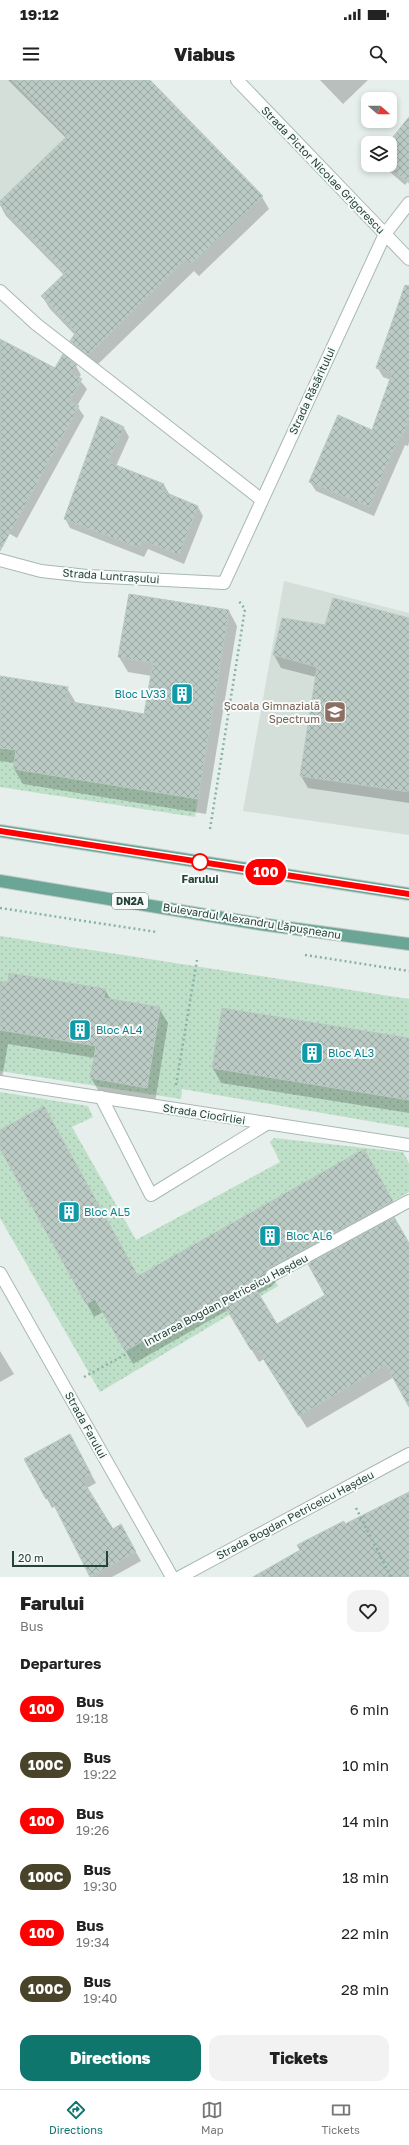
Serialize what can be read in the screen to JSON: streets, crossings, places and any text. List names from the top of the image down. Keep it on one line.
{"streets":{"main road":["DN2A","Bulevardul Alexandru Lăpușneanu"],"street":["Strada Pictor Nicolae Grigorescu","Strada Răsăritului","Strada Luntrașului","Strada Ciocîrliei","Intrarea Bogdan Petriceicu Hașdeu","Strada Farului","Strada Bogdan Petriceicu Hașdeu"]},"crossings":[["Strada Pictor Nicolae Grigorescu","Strada Răsăritului"],["Strada Răsăritului","Strada Luntrașului"],["Intrarea Bogdan Petriceicu Hașdeu","Strada Farului"]],"places":{"building":["Bloc LV33","Bloc AL4","Bloc AL3","Bloc AL5","Bloc AL6"],"school or university":["Școala Gimnazială Spectrum"],"other":["Farului"]},"lines":["bus line 100"],"scale_bar":"20 m","north":"right","page":{"status":"19:12","header":"Viabus","on_map":"100","scale":"20 m","heading":[["Farului","Bus"],"Departures"],"list":[{"mark":"100","name":"Bus","note":"19:18","value":"6 min"},{"mark":"100C","name":"Bus","note":"19:22","value":"10 min"},{"mark":"100","name":"Bus","note":"19:26","value":"14 min"},{"mark":"100C","name":"Bus","note":"19:30","value":"18 min"},{"mark":"100","name":"Bus","note":"19:34","value":"22 min"},{"mark":"100C","name":"Bus","note":"19:40","value":"28 min"}],"buttons":["Directions","Tickets"],"tabs":["Directions","Map","Tickets"]}}
